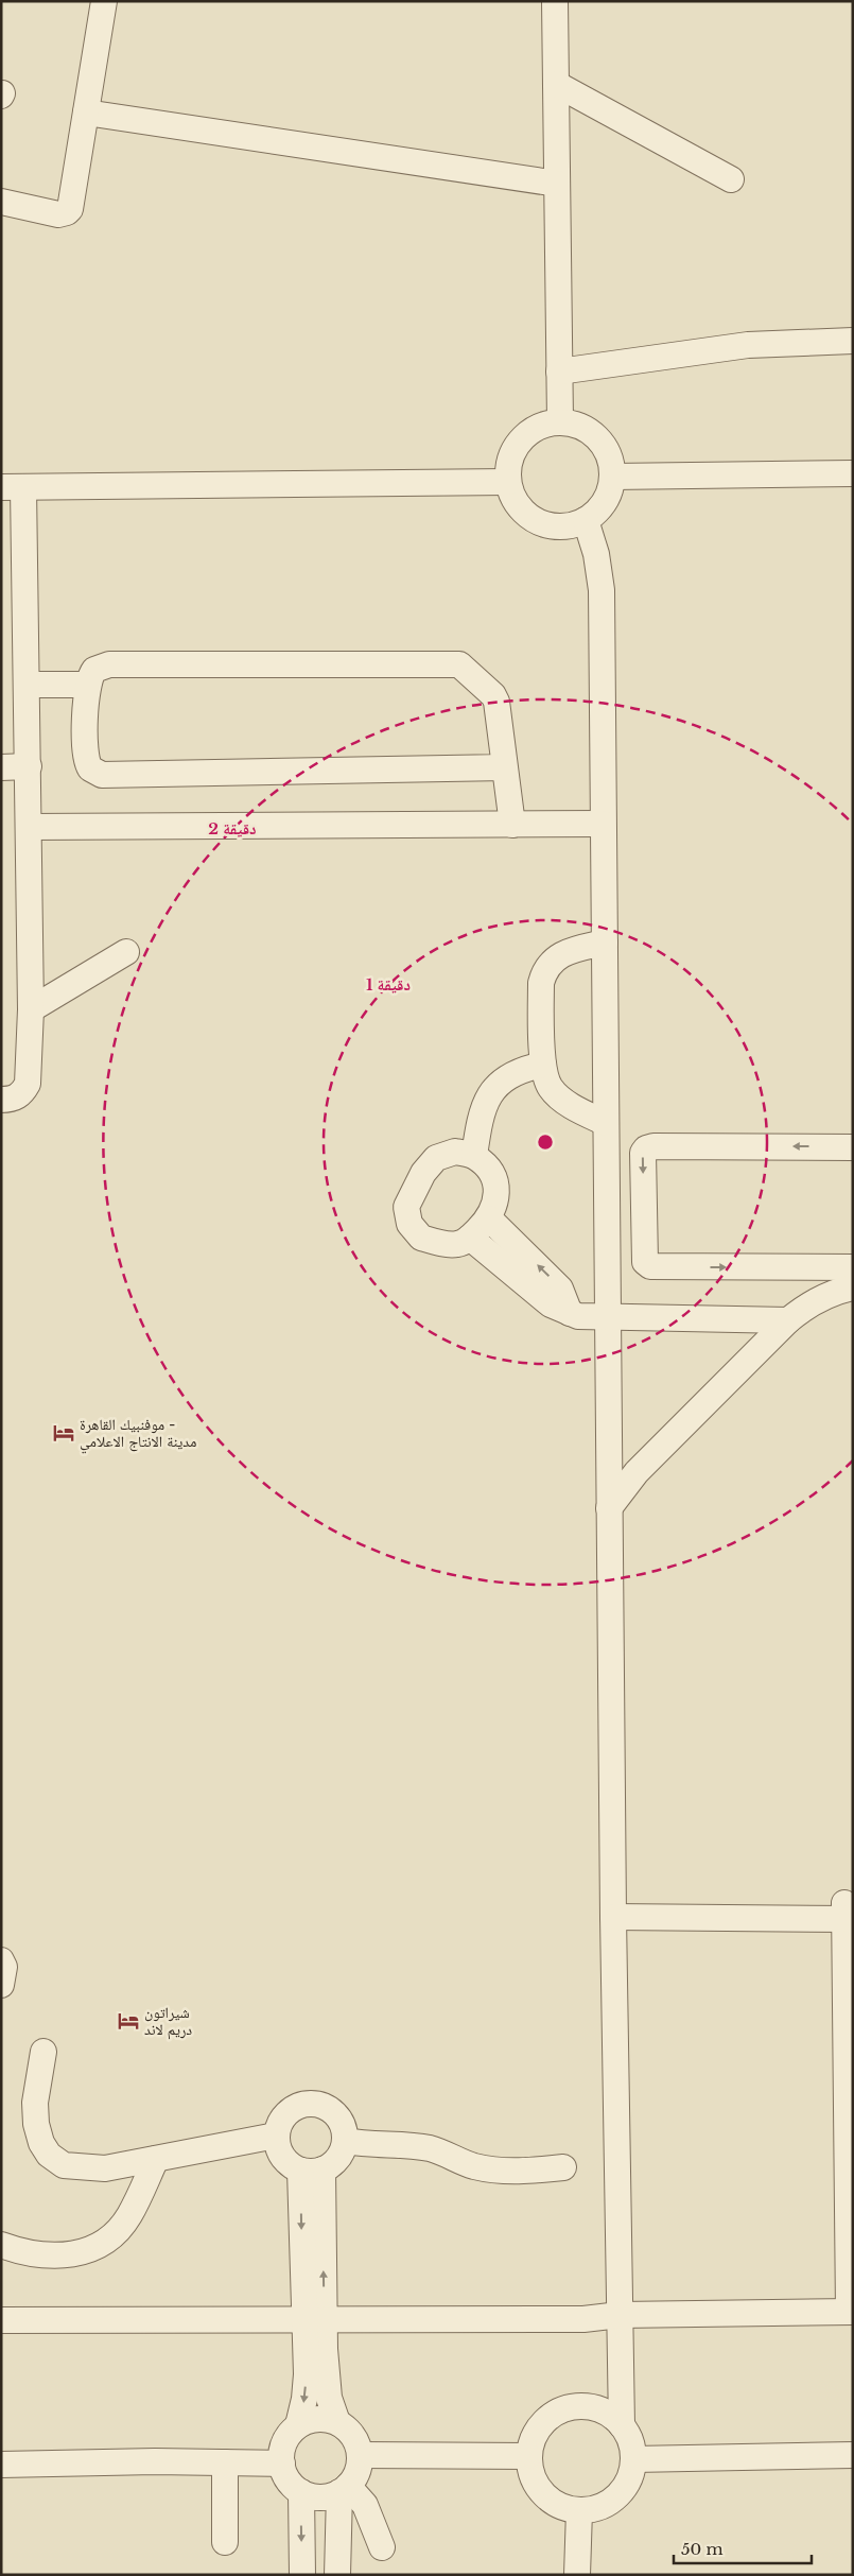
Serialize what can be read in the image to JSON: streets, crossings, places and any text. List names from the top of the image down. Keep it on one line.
{"places":{"hotel":["موفنبيك القاهرة - مدينة الانتاج الاعلامي","شيراتون دريم لاند"]},"scale_bar":"50 m","rings":["2 دقيقة","1 دقيقة"]}
